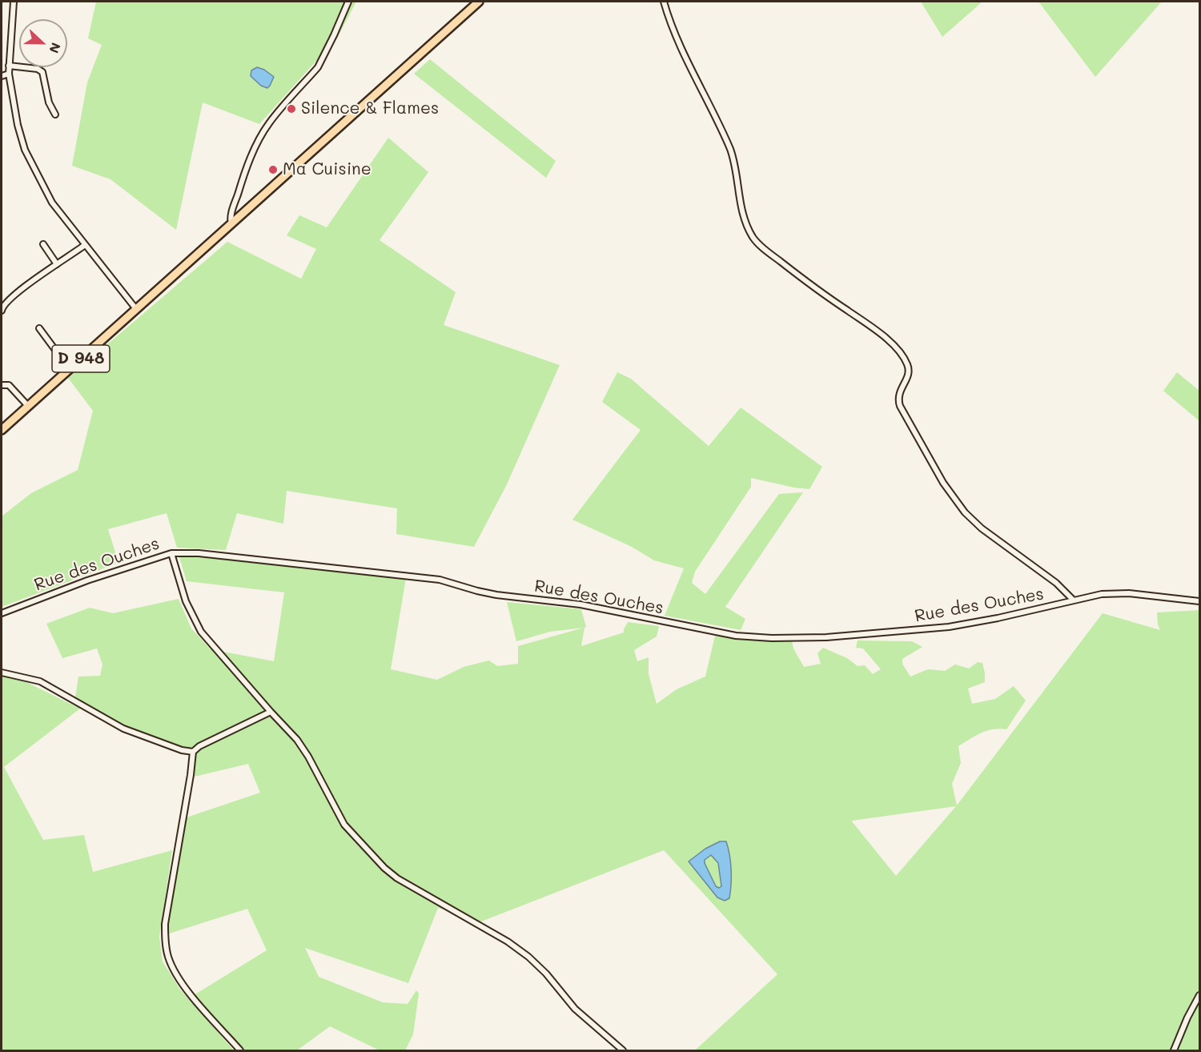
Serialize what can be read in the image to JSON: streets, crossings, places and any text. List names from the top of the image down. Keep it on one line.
{"streets":{"main road":["D 948"],"street":["Rue des Ouches"]},"places":["Silence & Flames","Ma Cuisine"],"north":"right"}
